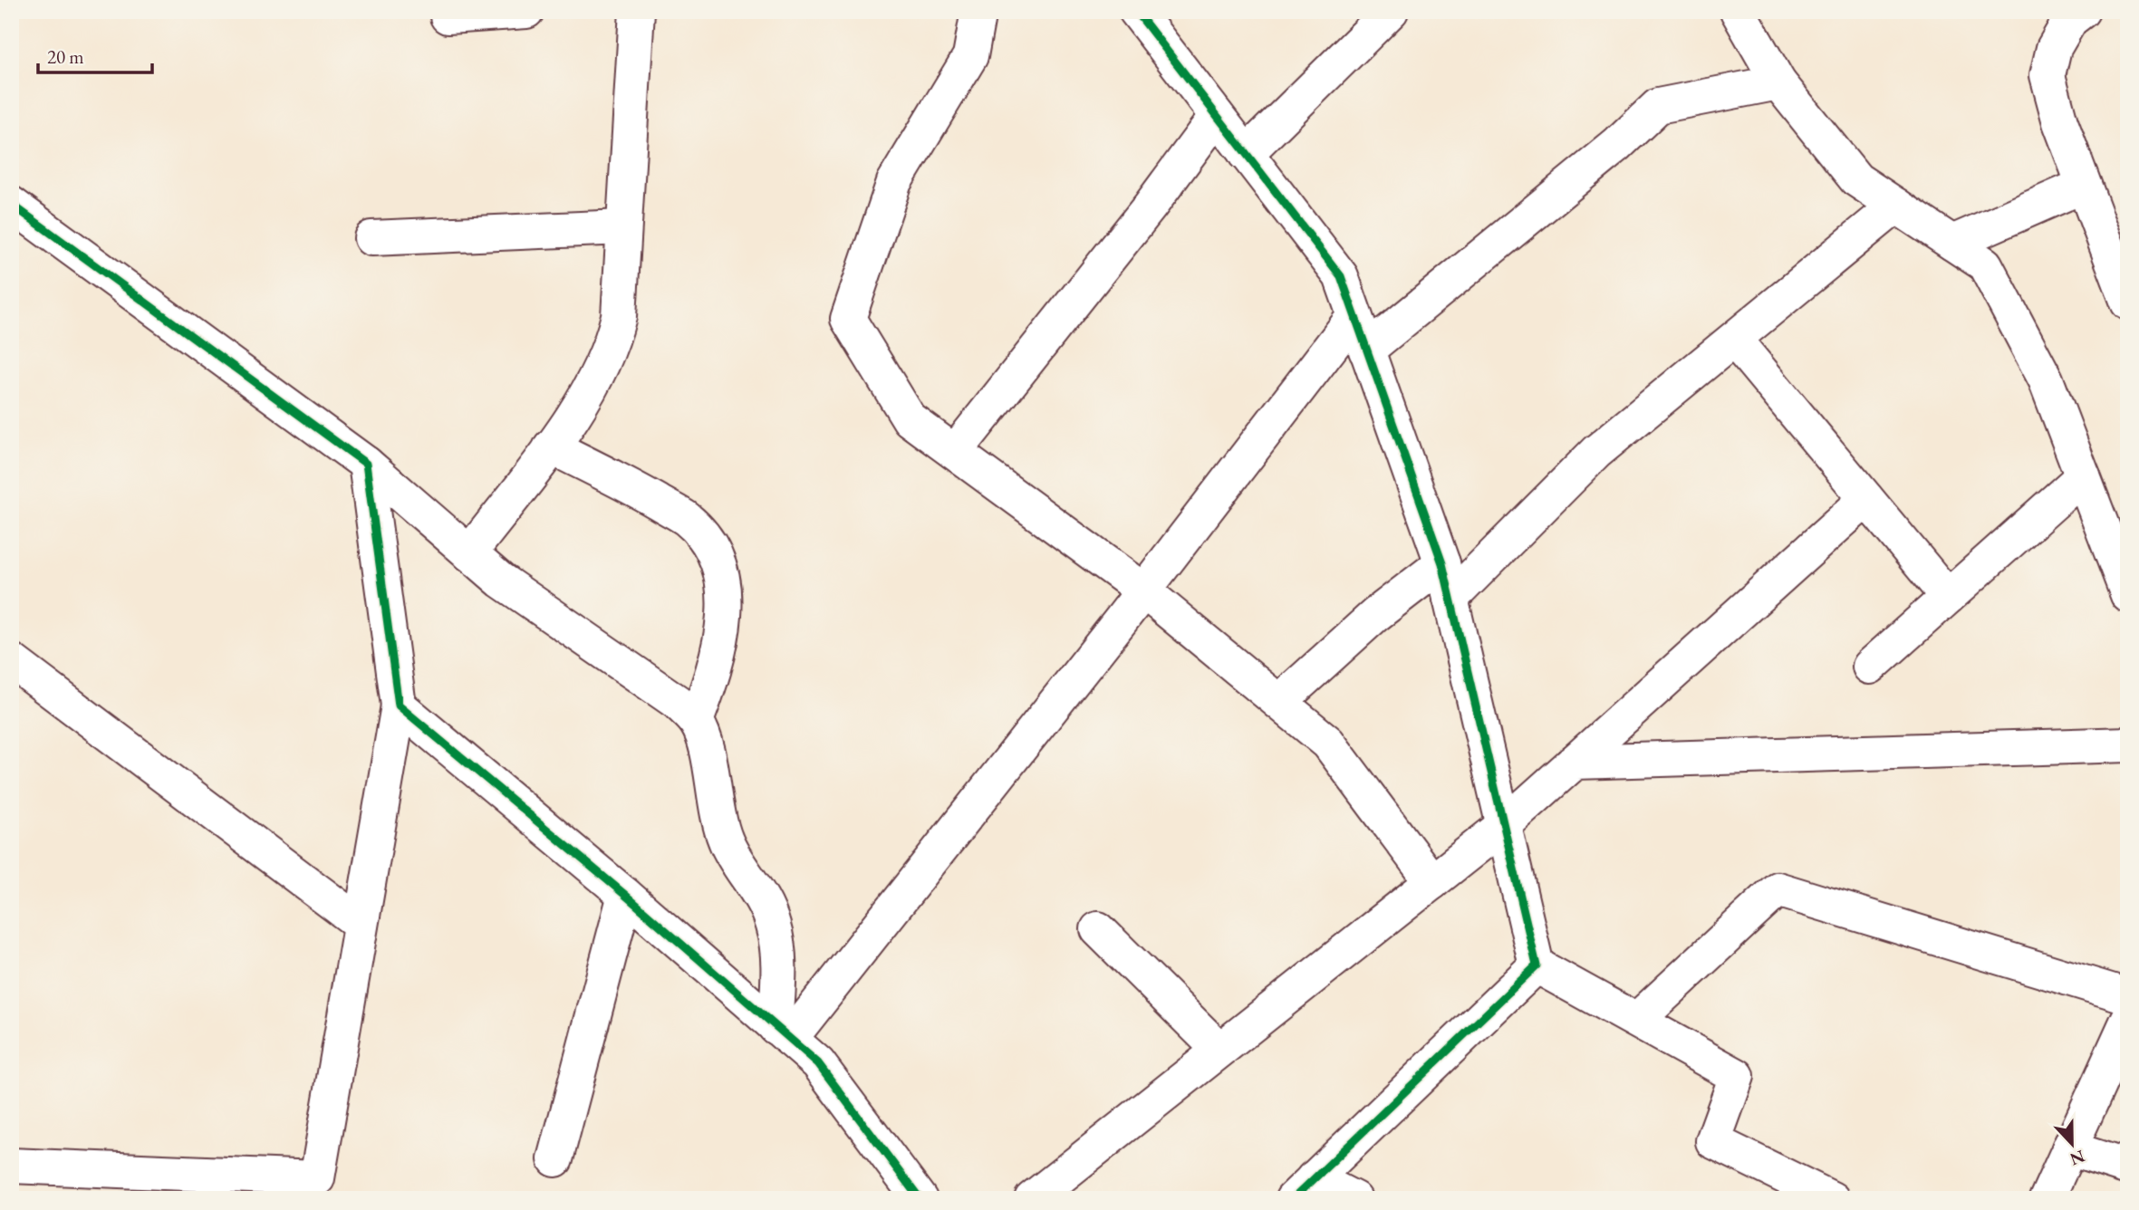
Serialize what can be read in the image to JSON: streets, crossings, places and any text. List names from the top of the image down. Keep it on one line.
{"scale_bar":"20 m","north":"bottom"}
